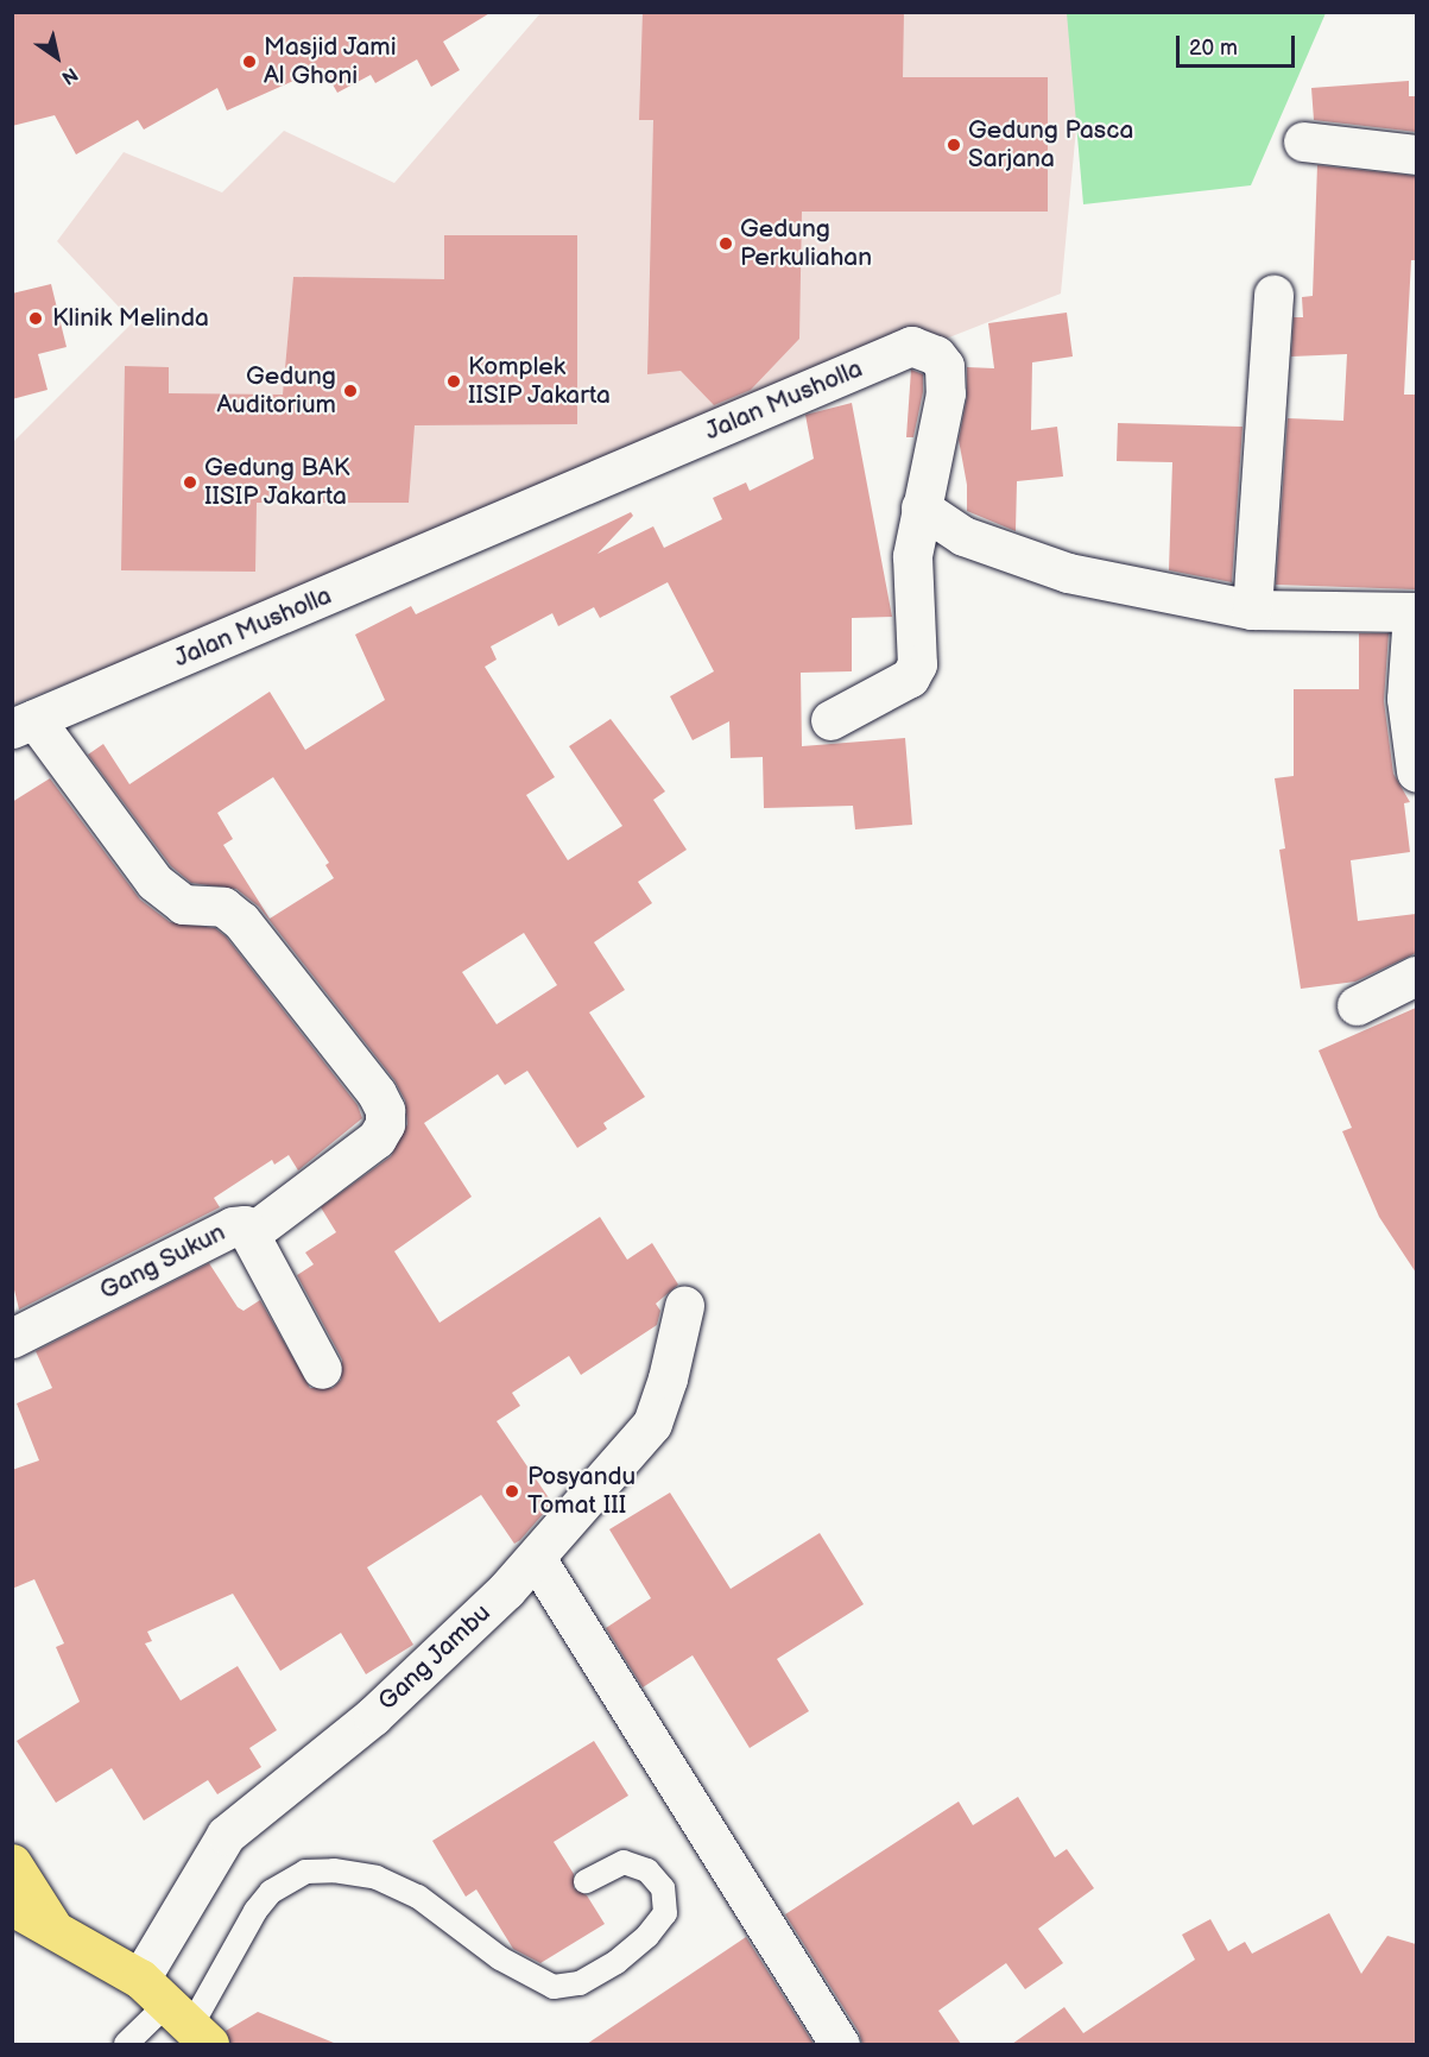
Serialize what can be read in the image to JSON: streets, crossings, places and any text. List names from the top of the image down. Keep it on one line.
{"streets":{"street":["Jalan Musholla","Gang Sukun","Gang Jambu"]},"places":["Masjid Jami Al Ghoni","Gedung Pasca Sarjana","Gedung Perkuliahan","Klinik Melinda","Komplek IISIP Jakarta","Gedung Auditorium","Gedung BAK IISIP Jakarta","Posyandu Tomat III"],"scale_bar":"20 m","north":"bottom right"}
